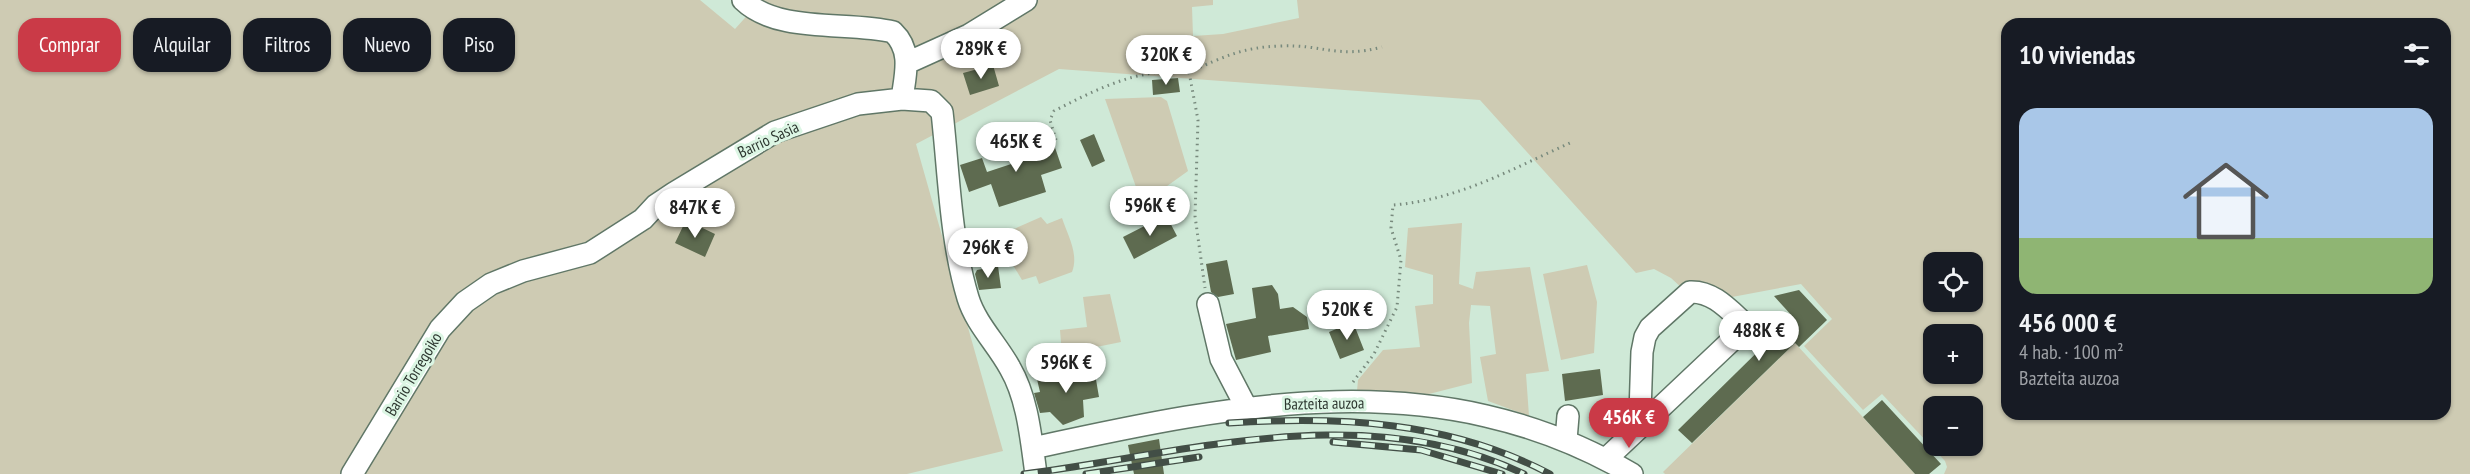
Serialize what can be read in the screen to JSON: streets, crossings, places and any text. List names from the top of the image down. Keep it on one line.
{"streets":{"street":["Barrio Sasia","Barrio Torregoiko","Bazteita auzoa"]},"crossings":[["Barrio Sasia","Barrio Torregoiko"],["Barrio Sasia","Bazteita auzoa"]],"page":{"chip":["Comprar","Alquilar","Filtros","Nuevo","Piso"],"heading":"10 viviendas","price":["289K €","320K €","465K €","596K €","847K €","296K €","520K €","488K €","596K €","456K €"],"list":[{"name":"456 000 €","note":"4 hab. · 100 m² · Bazteita auzoa"}],"map_buttons":["+","−"]}}
